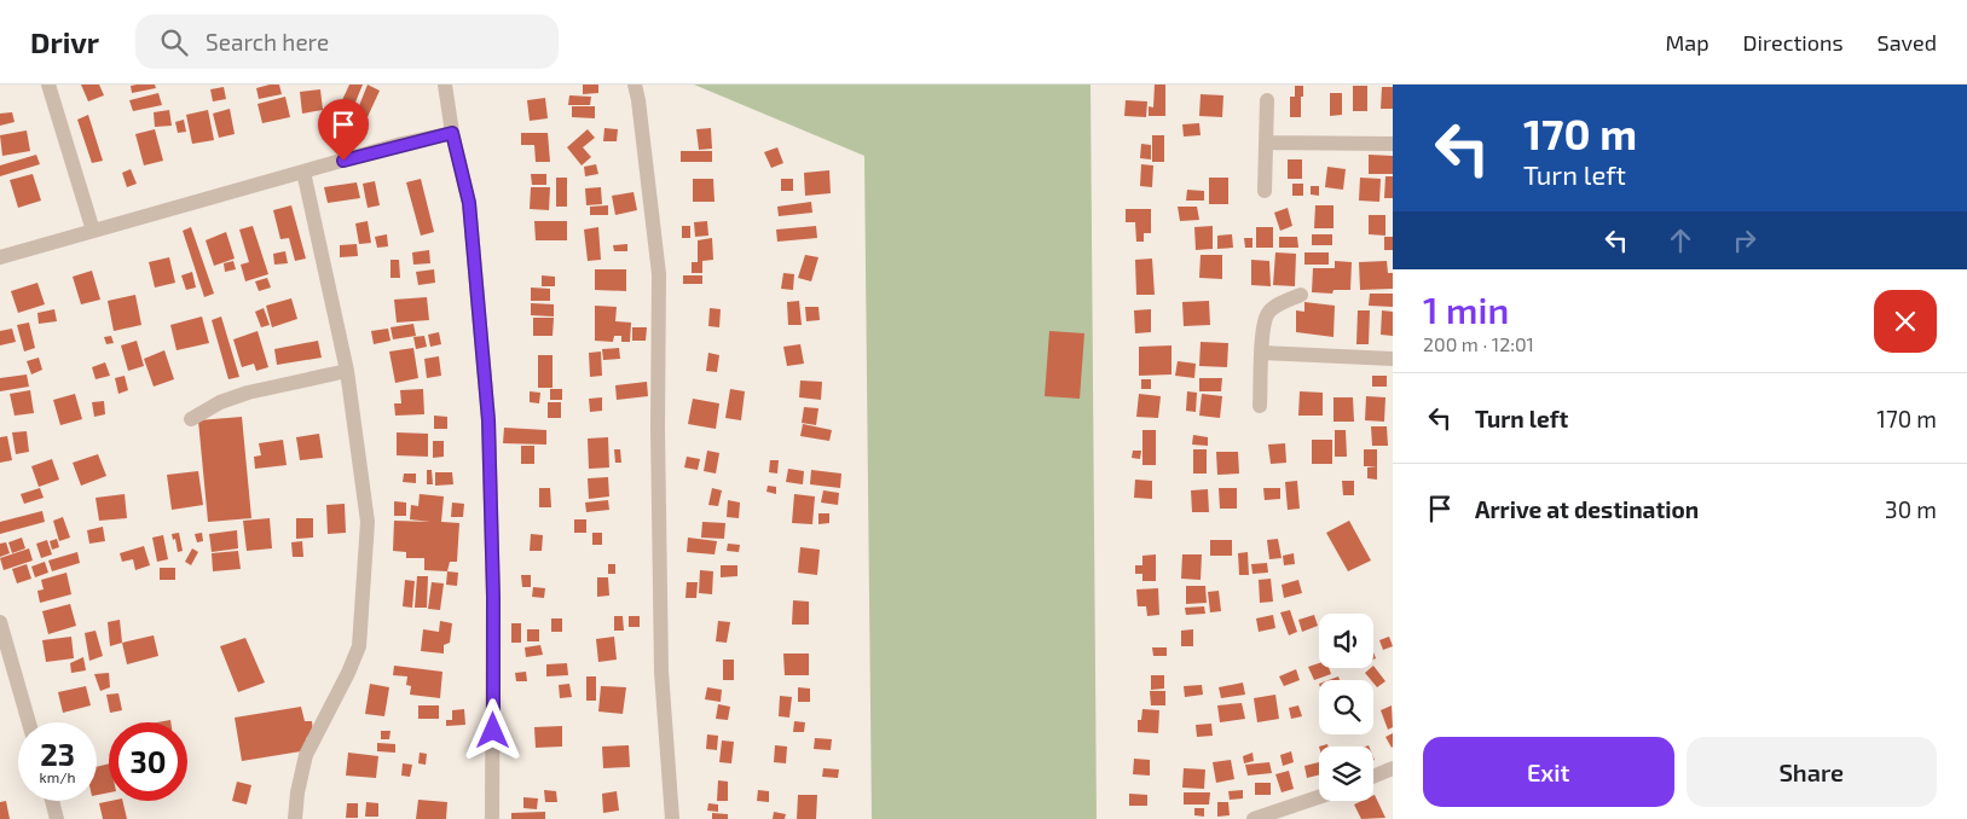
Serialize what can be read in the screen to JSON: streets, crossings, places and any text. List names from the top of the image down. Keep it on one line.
{"page":{"header":"Drivr","search":"Search here","nav":["Map","Directions","Saved"],"turn":["170 m","Turn left"],"heading":["1 min","200 m · 12:01"],"list":[{"name":"Turn left","value":"170 m"},{"name":"Arrive at destination","value":"30 m"}],"speed":"23 km/h","limit":"30","buttons":["Exit","Share"]}}
